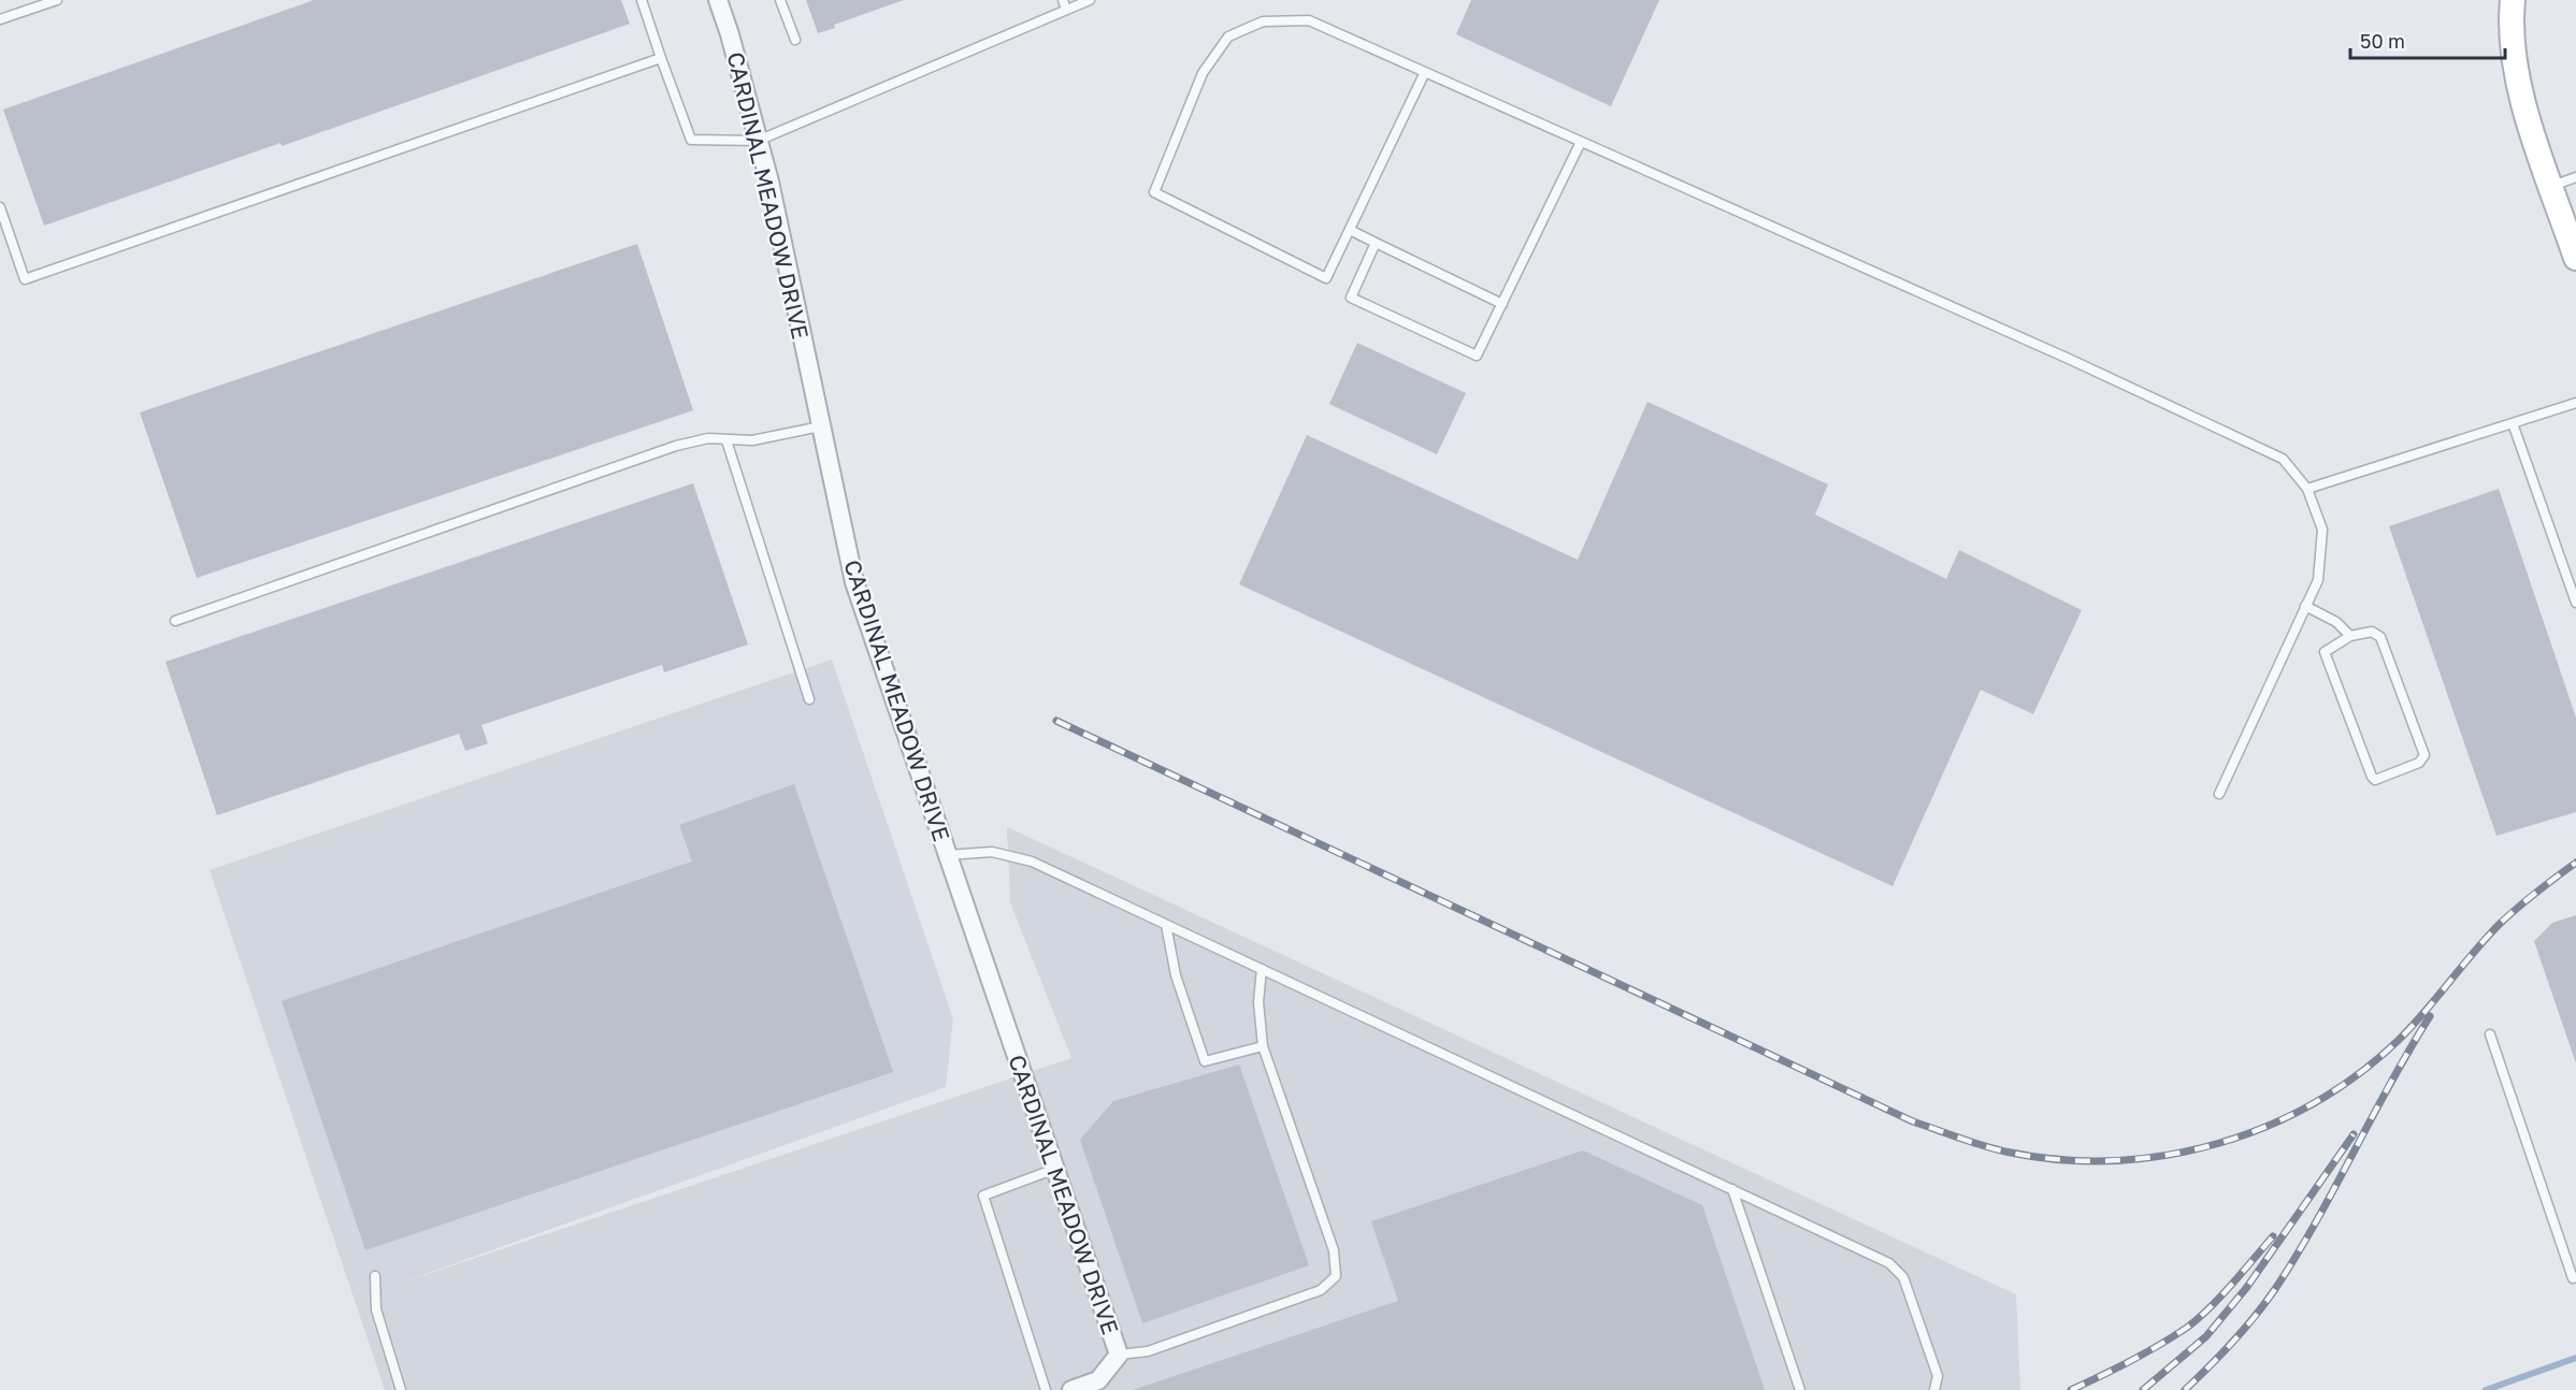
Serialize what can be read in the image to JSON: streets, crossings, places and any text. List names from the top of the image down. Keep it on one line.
{"streets":{"street":["CARDINAL MEADOW DRIVE"]},"scale_bar":"50 m"}
